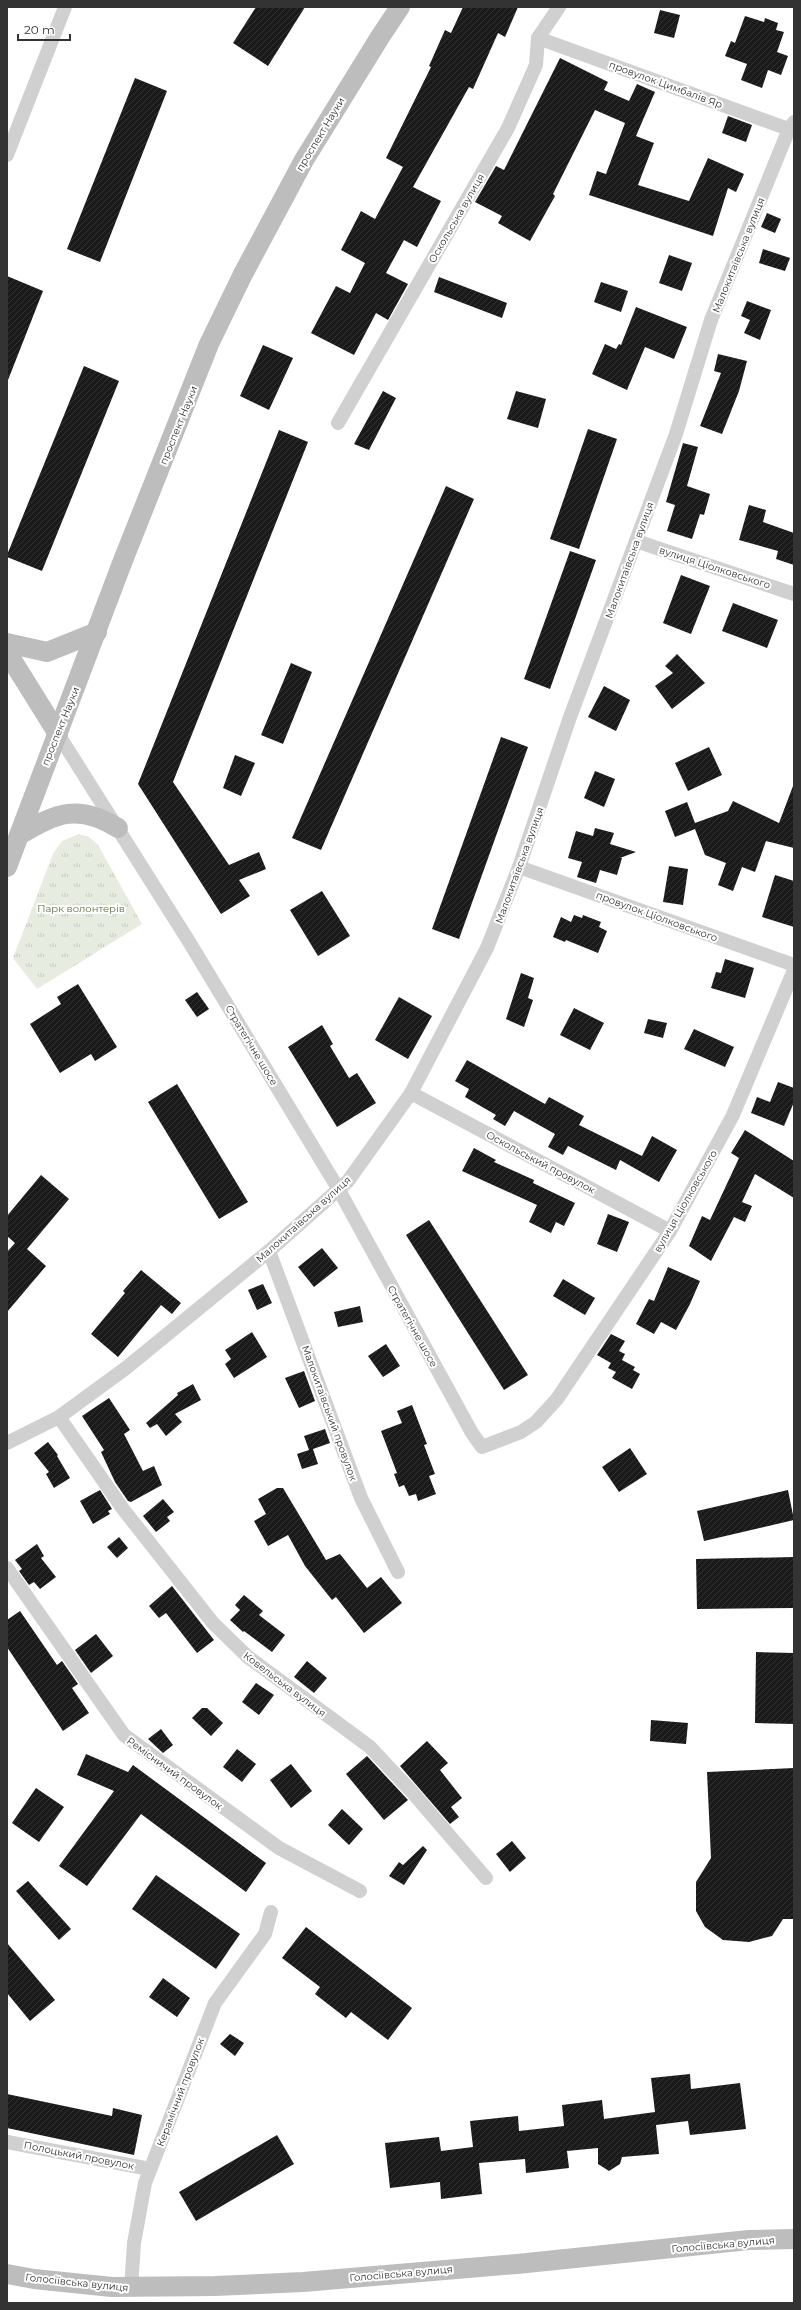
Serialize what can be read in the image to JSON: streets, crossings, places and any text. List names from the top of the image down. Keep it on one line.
{"streets":{"main road":["проспект Науки","Стратегічне шосе","Голосіївська вулиця"],"street":["провулок Цимбалів Яр","Оскольська вулиця","Малокитаївська вулиця","вулиця Ціолковського","провулок Ціолковського","Оскольський провулок","Малокитаївський провулок","Ковельська вулиця","Ремісничий провулок","Керамічний провулок","Полоцький провулок"]},"crossings":[["провулок Цимбалів Яр","Оскольська вулиця"],["провулок Цимбалів Яр","Малокитаївська вулиця"],["проспект Науки","Стратегічне шосе"],["Малокитаївська вулиця","вулиця Ціолковського"],["Малокитаївська вулиця","провулок Ціолковського"],["Малокитаївська вулиця","Стратегічне шосе"],["Малокитаївська вулиця","Оскольський провулок"],["Малокитаївська вулиця","Малокитаївський провулок"],["Малокитаївська вулиця","Ковельська вулиця"],["вулиця Ціолковського","Стратегічне шосе"],["вулиця Ціолковського","Оскольський провулок"],["Керамічний провулок","Полоцький провулок"],["Керамічний провулок","Голосіївська вулиця"]],"parks":["Парк волонтерів"],"scale_bar":"20 m"}
